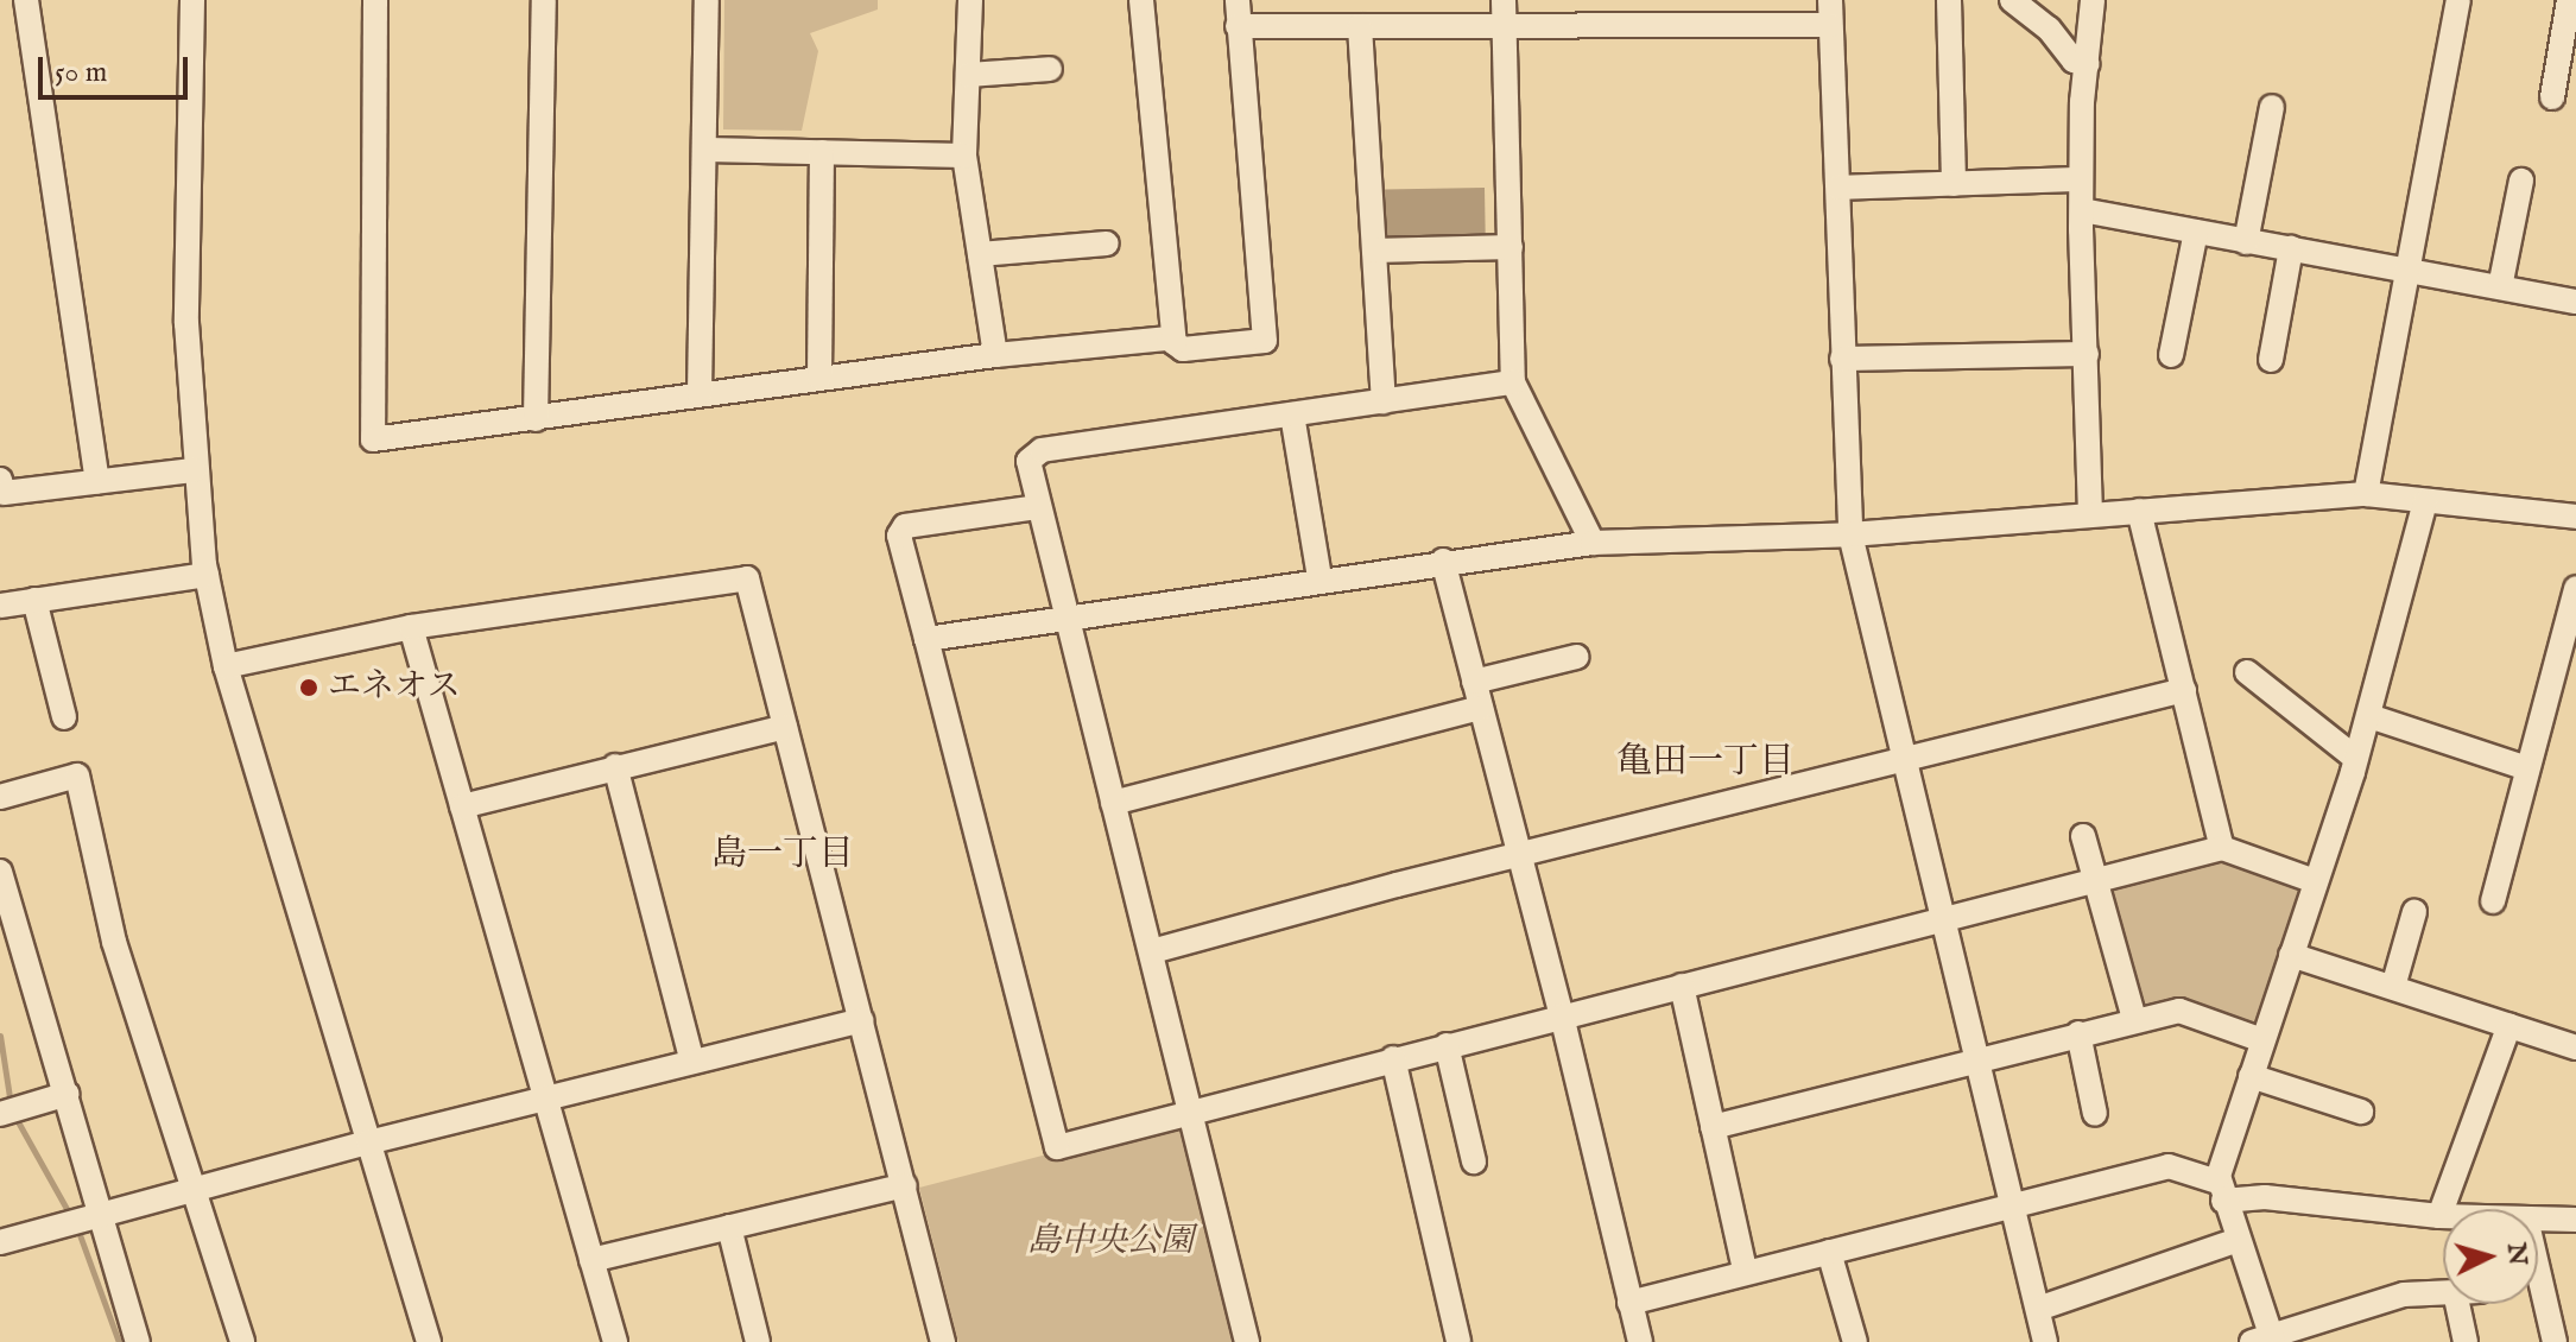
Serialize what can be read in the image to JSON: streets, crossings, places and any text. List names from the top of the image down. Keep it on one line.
{"districts":["亀田一丁目","島一丁目"],"parks":["島中央公園"],"places":["エネオス"],"scale_bar":"50 m","north":"right"}
